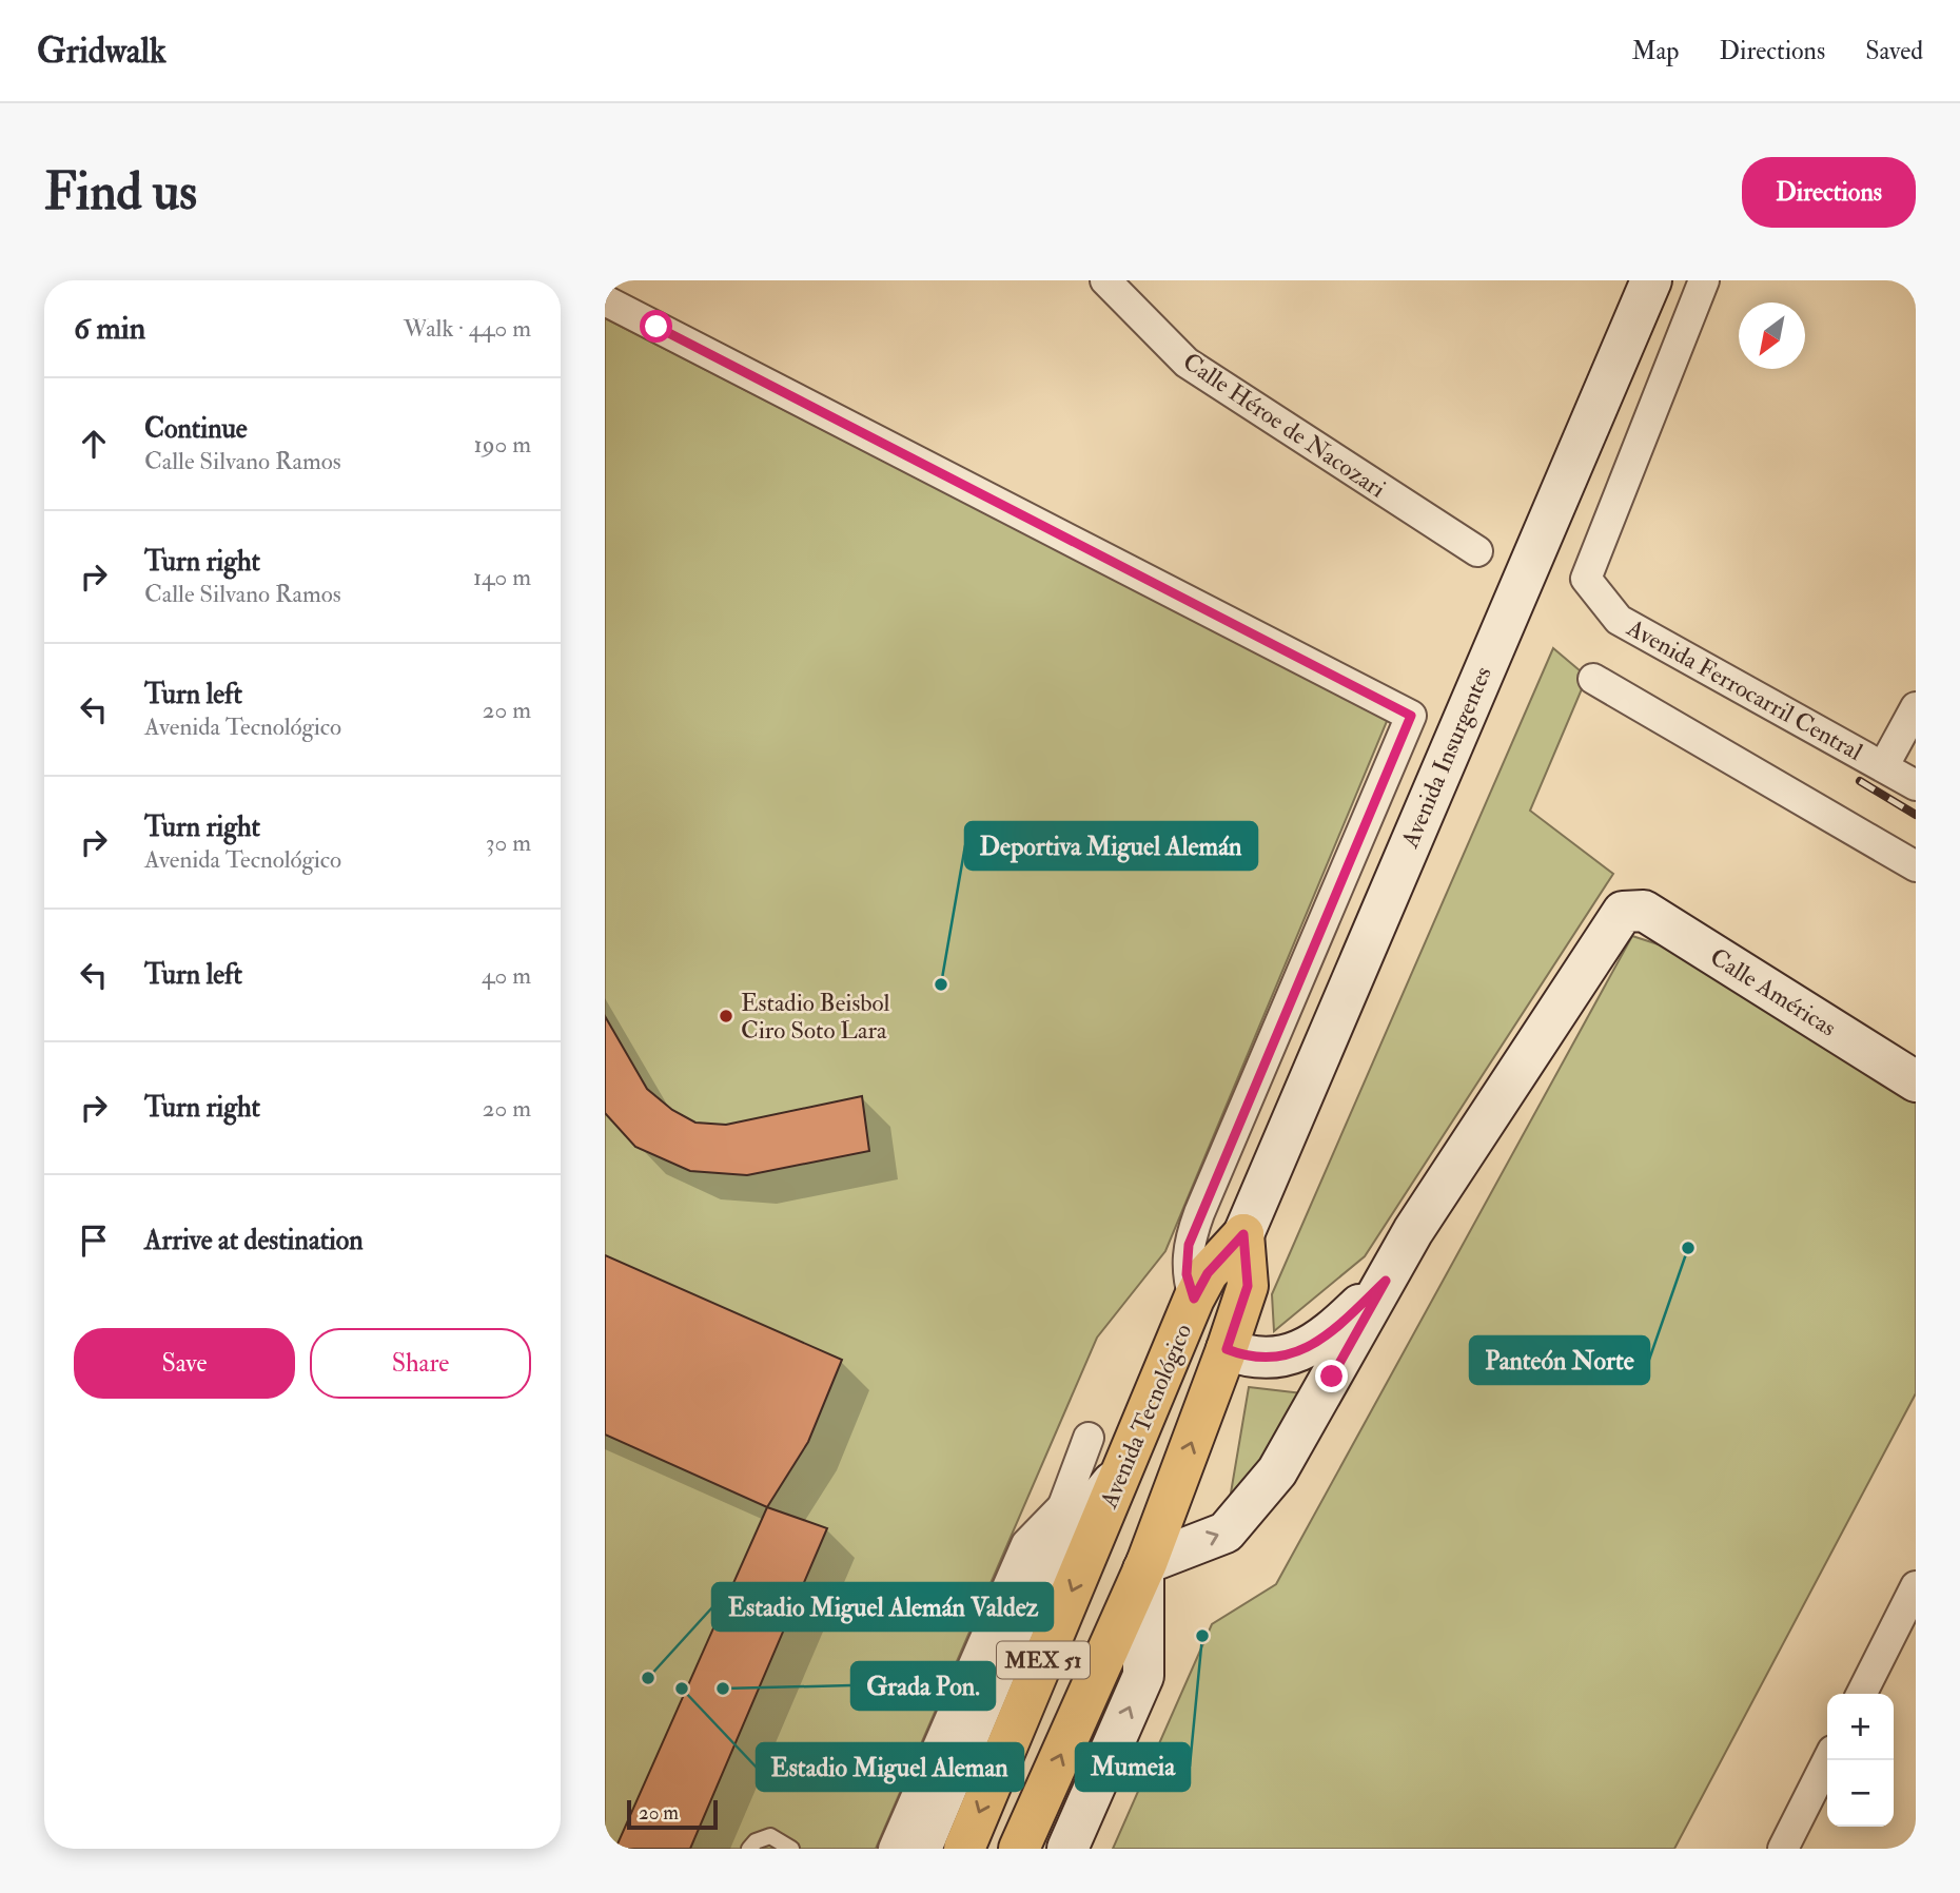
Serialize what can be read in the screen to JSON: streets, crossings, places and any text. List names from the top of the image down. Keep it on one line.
{"streets":{"main road":["Avenida Tecnológico","MEX 51"],"street":["Calle Héroe de Nacozari","Avenida Ferrocarril Central","Avenida Insurgentes","Calle Américas"]},"crossings":[["Avenida Insurgentes","Avenida Tecnológico"]],"places":["Deportiva Miguel Alemán","Estadio Beisbol Ciro Soto Lara","Panteón Norte","Mumeia","Estadio Miguel Alemán Valdez","Estadio Miguel Aleman","Grada Pon."],"scale_bar":"20 m","north":"bottom left","page":{"header":"Gridwalk","nav":["Map","Directions","Saved"],"buttons":["Directions",["Save","Share"]],"title":"Find us","heading":["6 min","Walk · 440 m"],"list":[["Continue","Calle Silvano Ramos","190 m"],["Turn right","Calle Silvano Ramos","140 m"],["Turn left","Avenida Tecnológico","20 m"],["Turn right","Avenida Tecnológico","30 m"],["Turn left","40 m"],["Turn right","20 m"],"Arrive at destination"],"map_buttons":["+","−"],"scale":"20 m"}}
